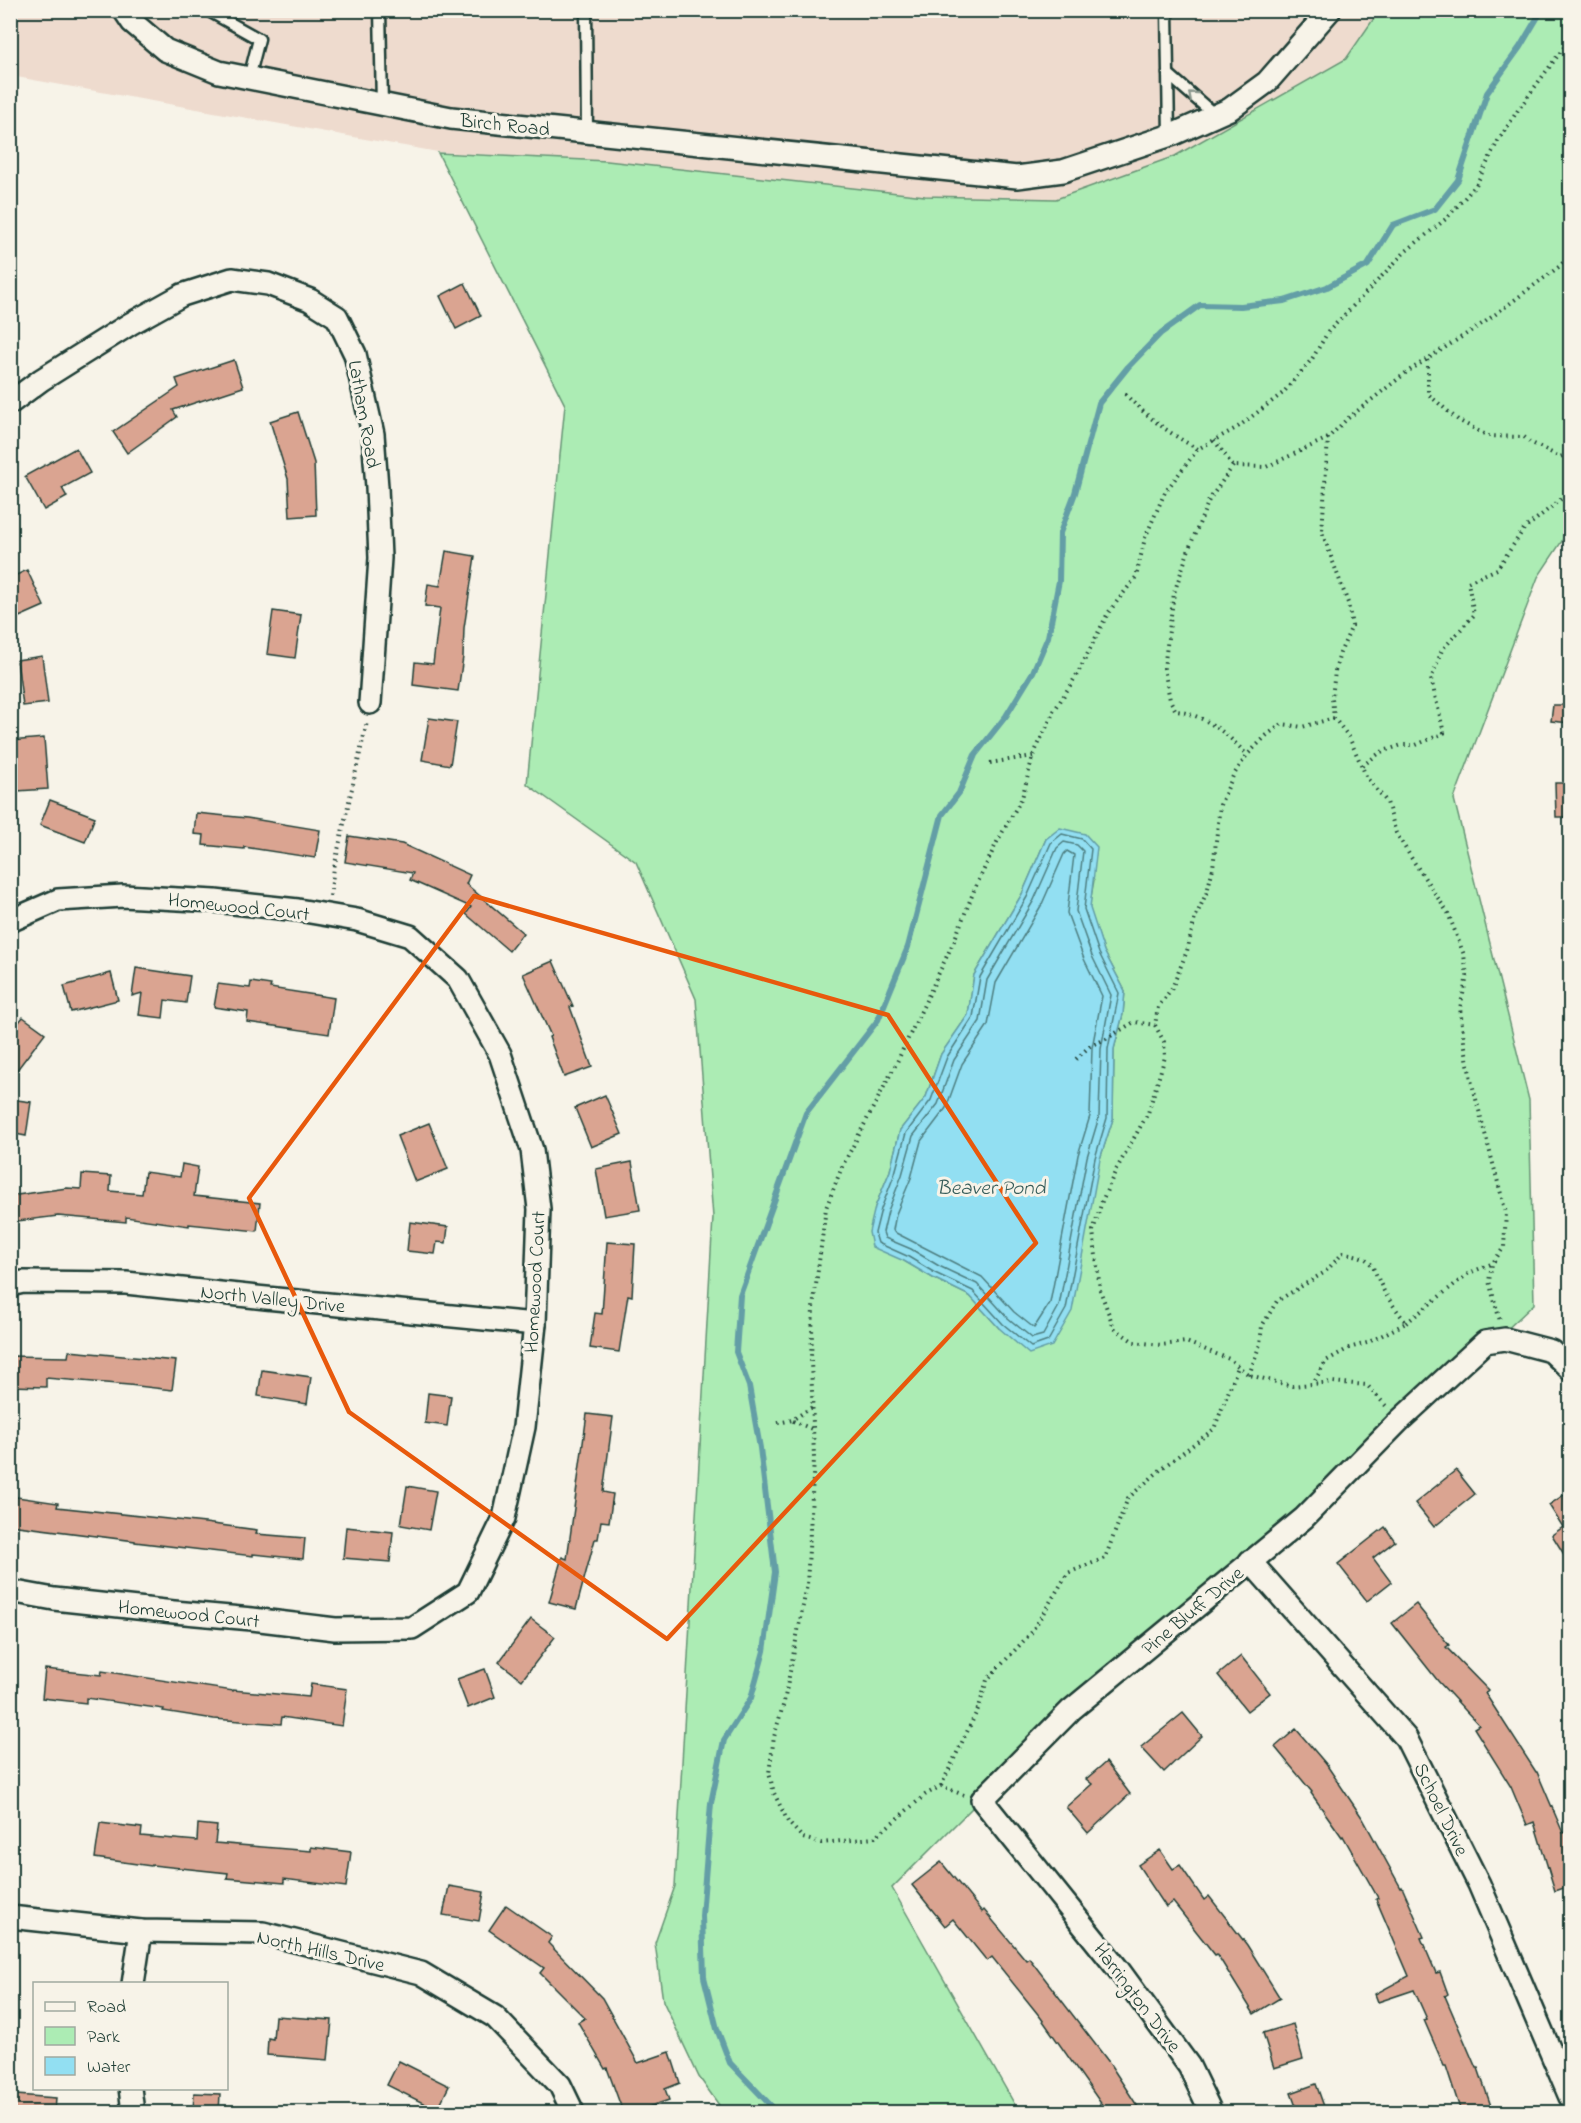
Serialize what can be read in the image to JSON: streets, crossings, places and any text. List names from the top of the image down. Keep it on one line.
{"streets":{"street":["Birch Road","Latham Road","Homewood Court","North Valley Drive","Pine Bluff Drive","Schoel Drive","North Hills Drive","Harrington Drive"]},"crossings":[["Homewood Court","North Valley Drive"],["Pine Bluff Drive","Schoel Drive"],["Pine Bluff Drive","Harrington Drive"]],"water":["Beaver Pond"],"legend":["Road","Park","Water"]}
